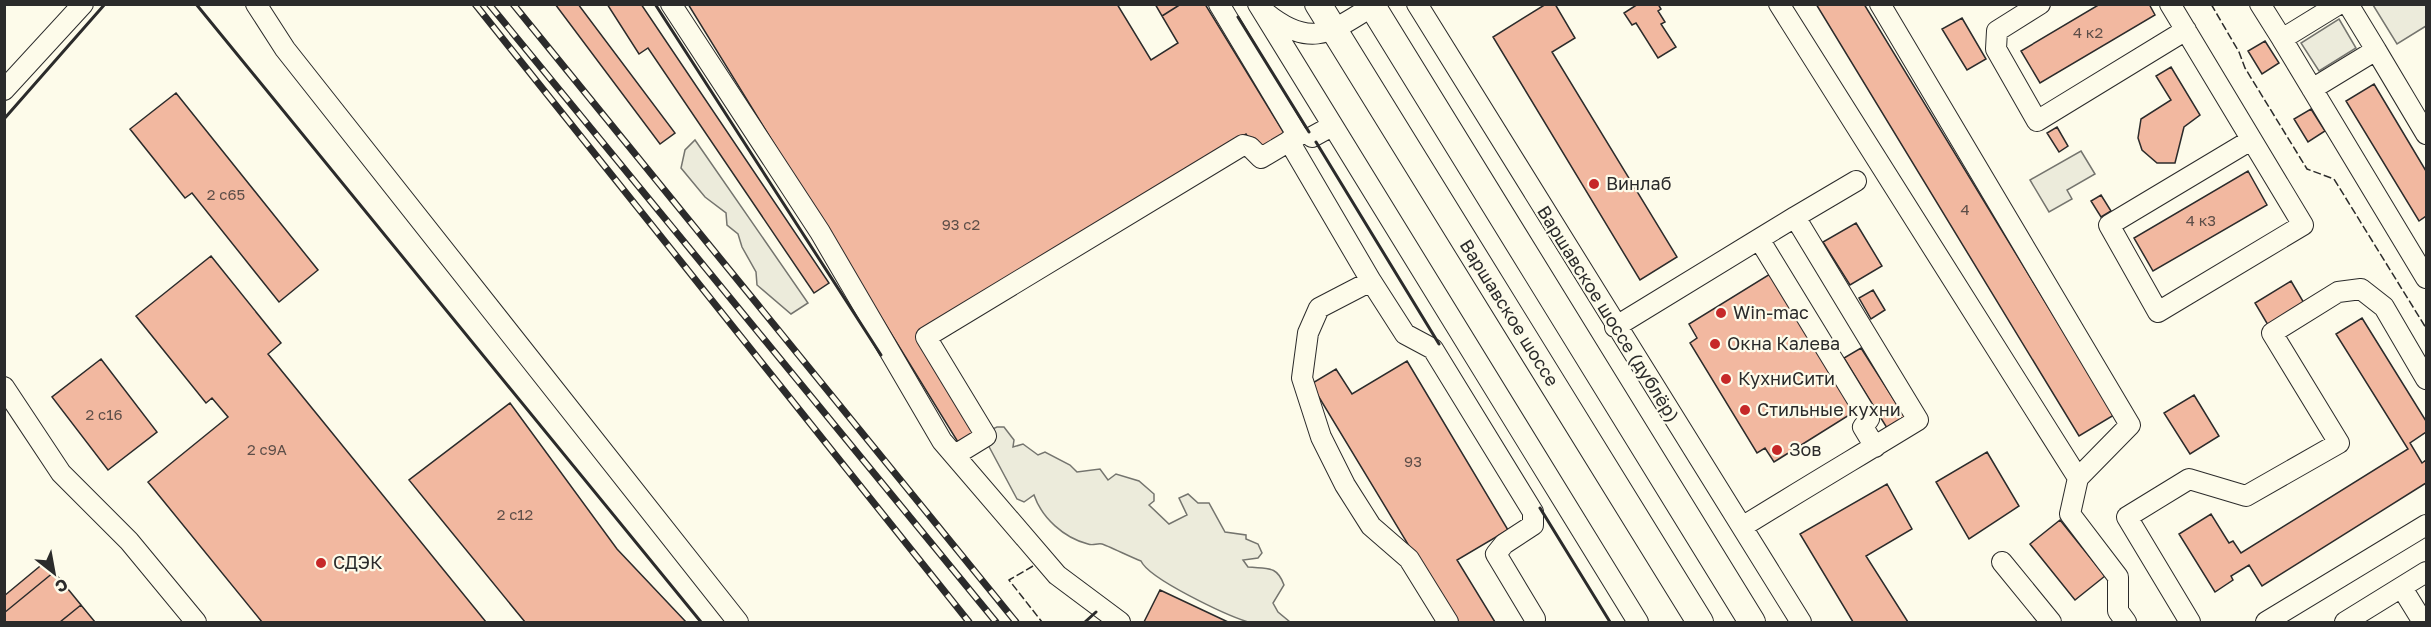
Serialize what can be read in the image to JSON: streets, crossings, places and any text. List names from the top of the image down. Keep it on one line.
{"streets":{"main road":["Варшавское шоссе"],"street":["Варшавское шоссе (дублёр)"]},"places":["Винлаб","Win-mac","Окна Калева","КухниСити","Стильные кухни","Зов","СДЭК"],"house_numbers":["4 к2","2 с65","4","4 к3","93 с2","2 с16","2 с9А","93","2 с12"],"north":"bottom right"}
